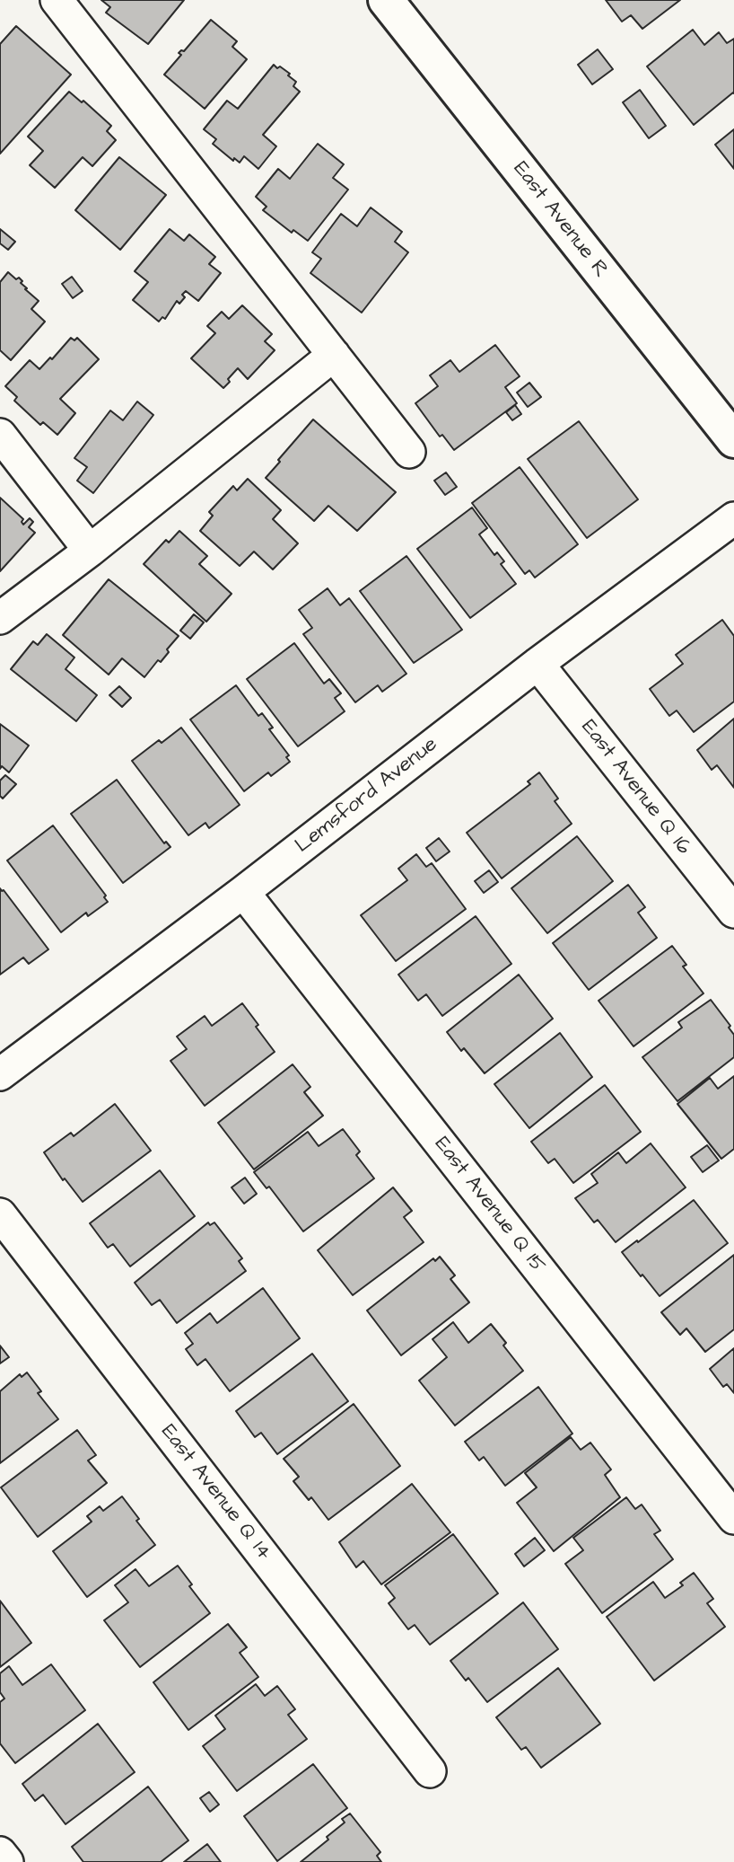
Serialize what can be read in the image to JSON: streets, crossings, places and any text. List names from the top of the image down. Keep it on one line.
{"streets":{"main road":["East Avenue R"],"street":["East Avenue Q 16","Lemsford Avenue","East Avenue Q 15","East Avenue Q 14"]},"crossings":[["East Avenue Q 16","Lemsford Avenue"],["Lemsford Avenue","East Avenue Q 15"]]}
